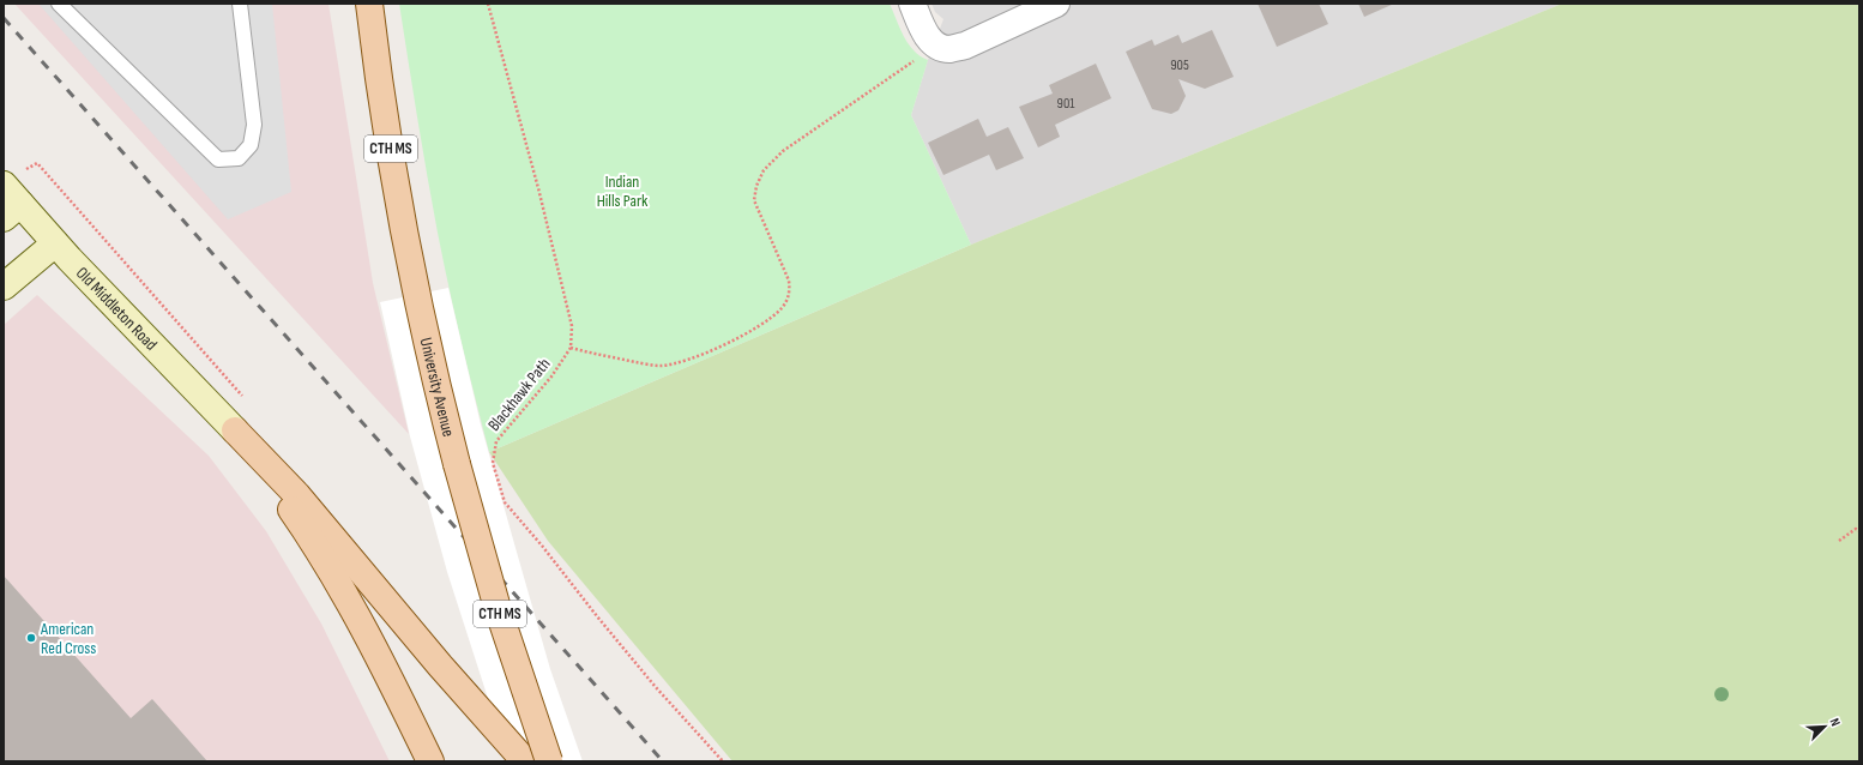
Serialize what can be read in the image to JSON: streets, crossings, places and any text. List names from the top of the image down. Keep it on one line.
{"streets":{"main road":["CTH MS","Old Middleton Road","University Avenue"],"path":["Blackhawk Path"]},"parks":["Indian Hills Park"],"places":["American Red Cross"],"house_numbers":["905","901"],"north":"top right"}
